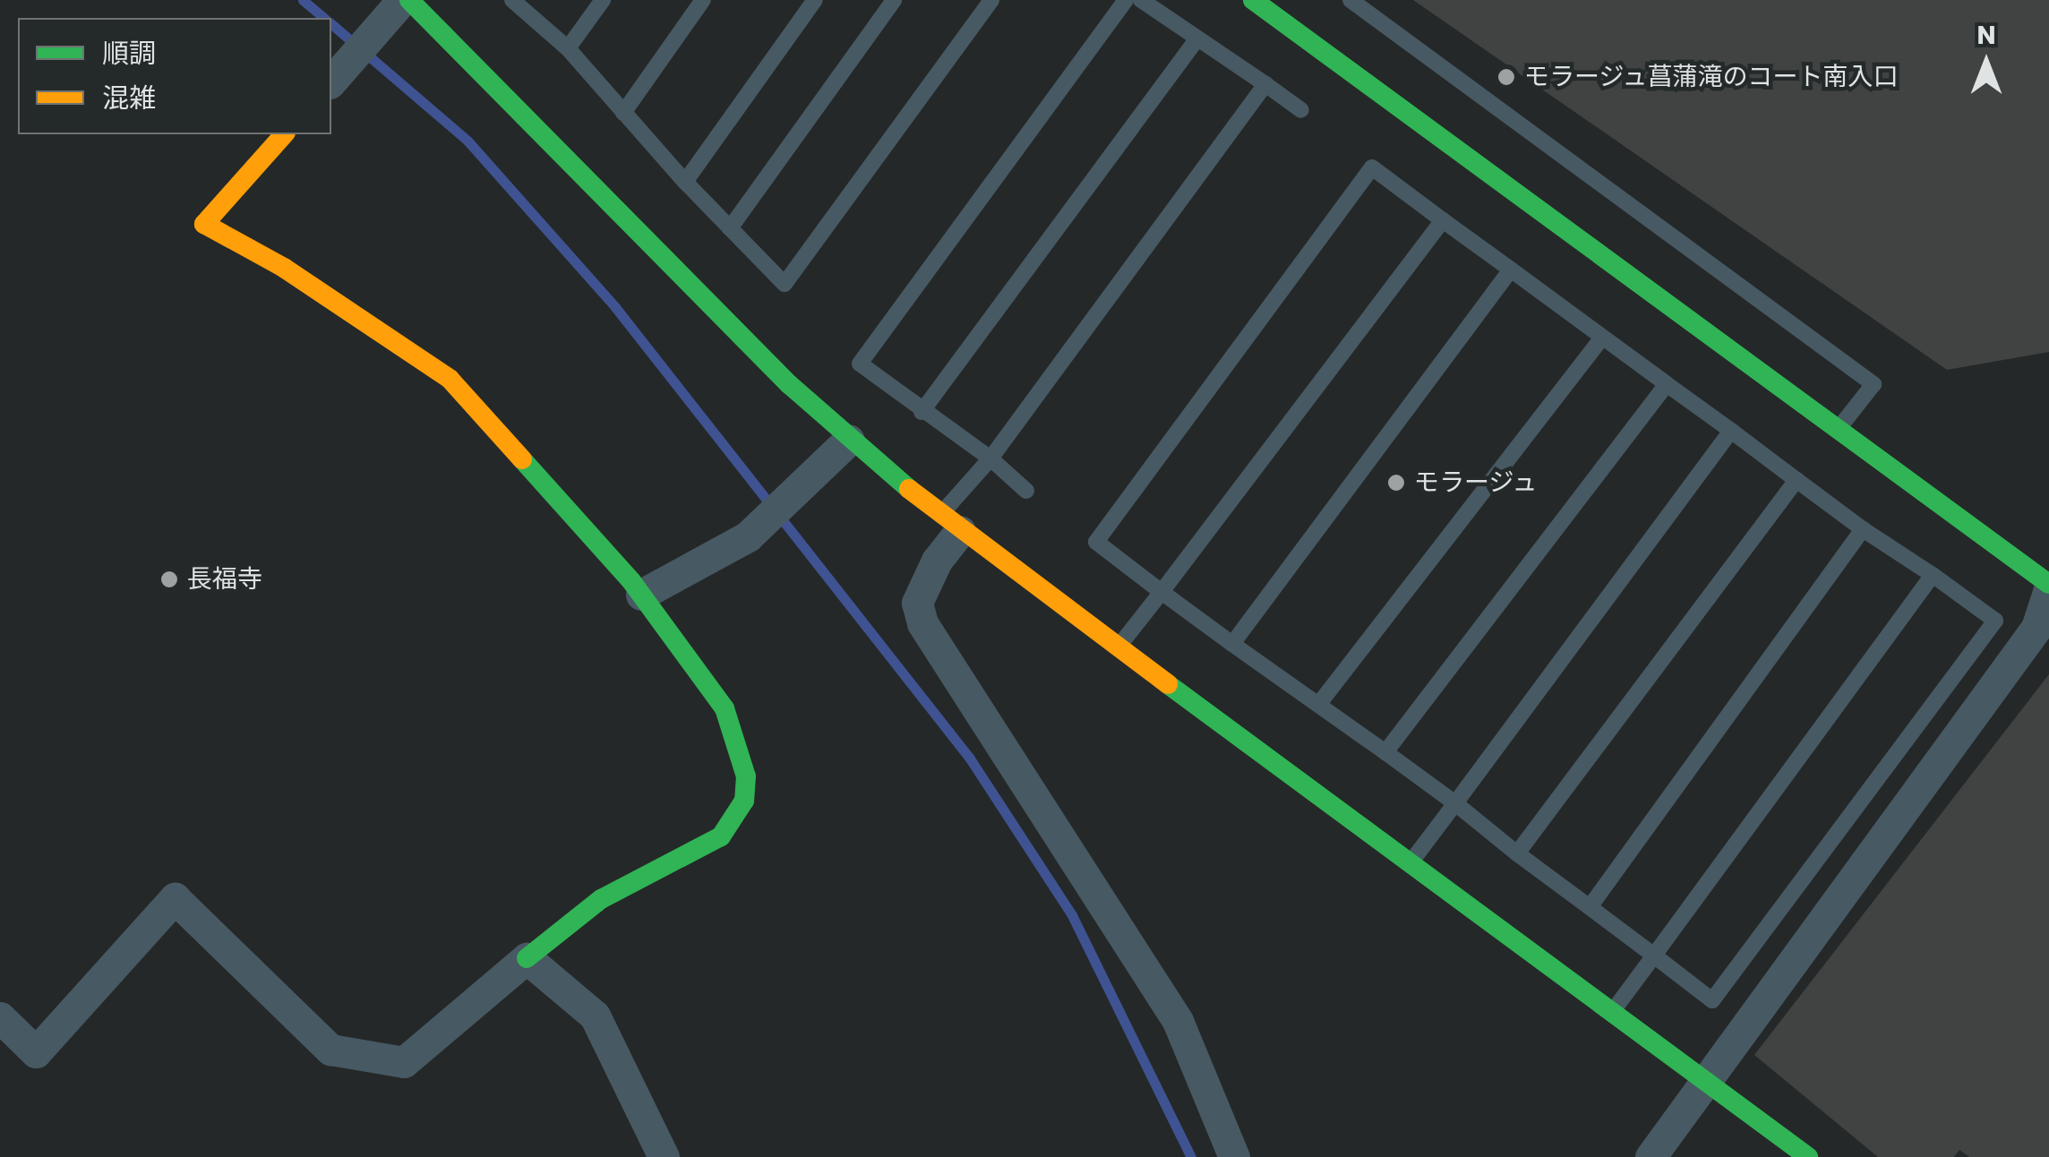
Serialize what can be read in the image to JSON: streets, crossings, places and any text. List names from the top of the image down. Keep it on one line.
{"places":["モラージュ菖蒲滝のコート南入口","モラージュ","長福寺"],"legend":["順調","混雑"],"north":"top"}
